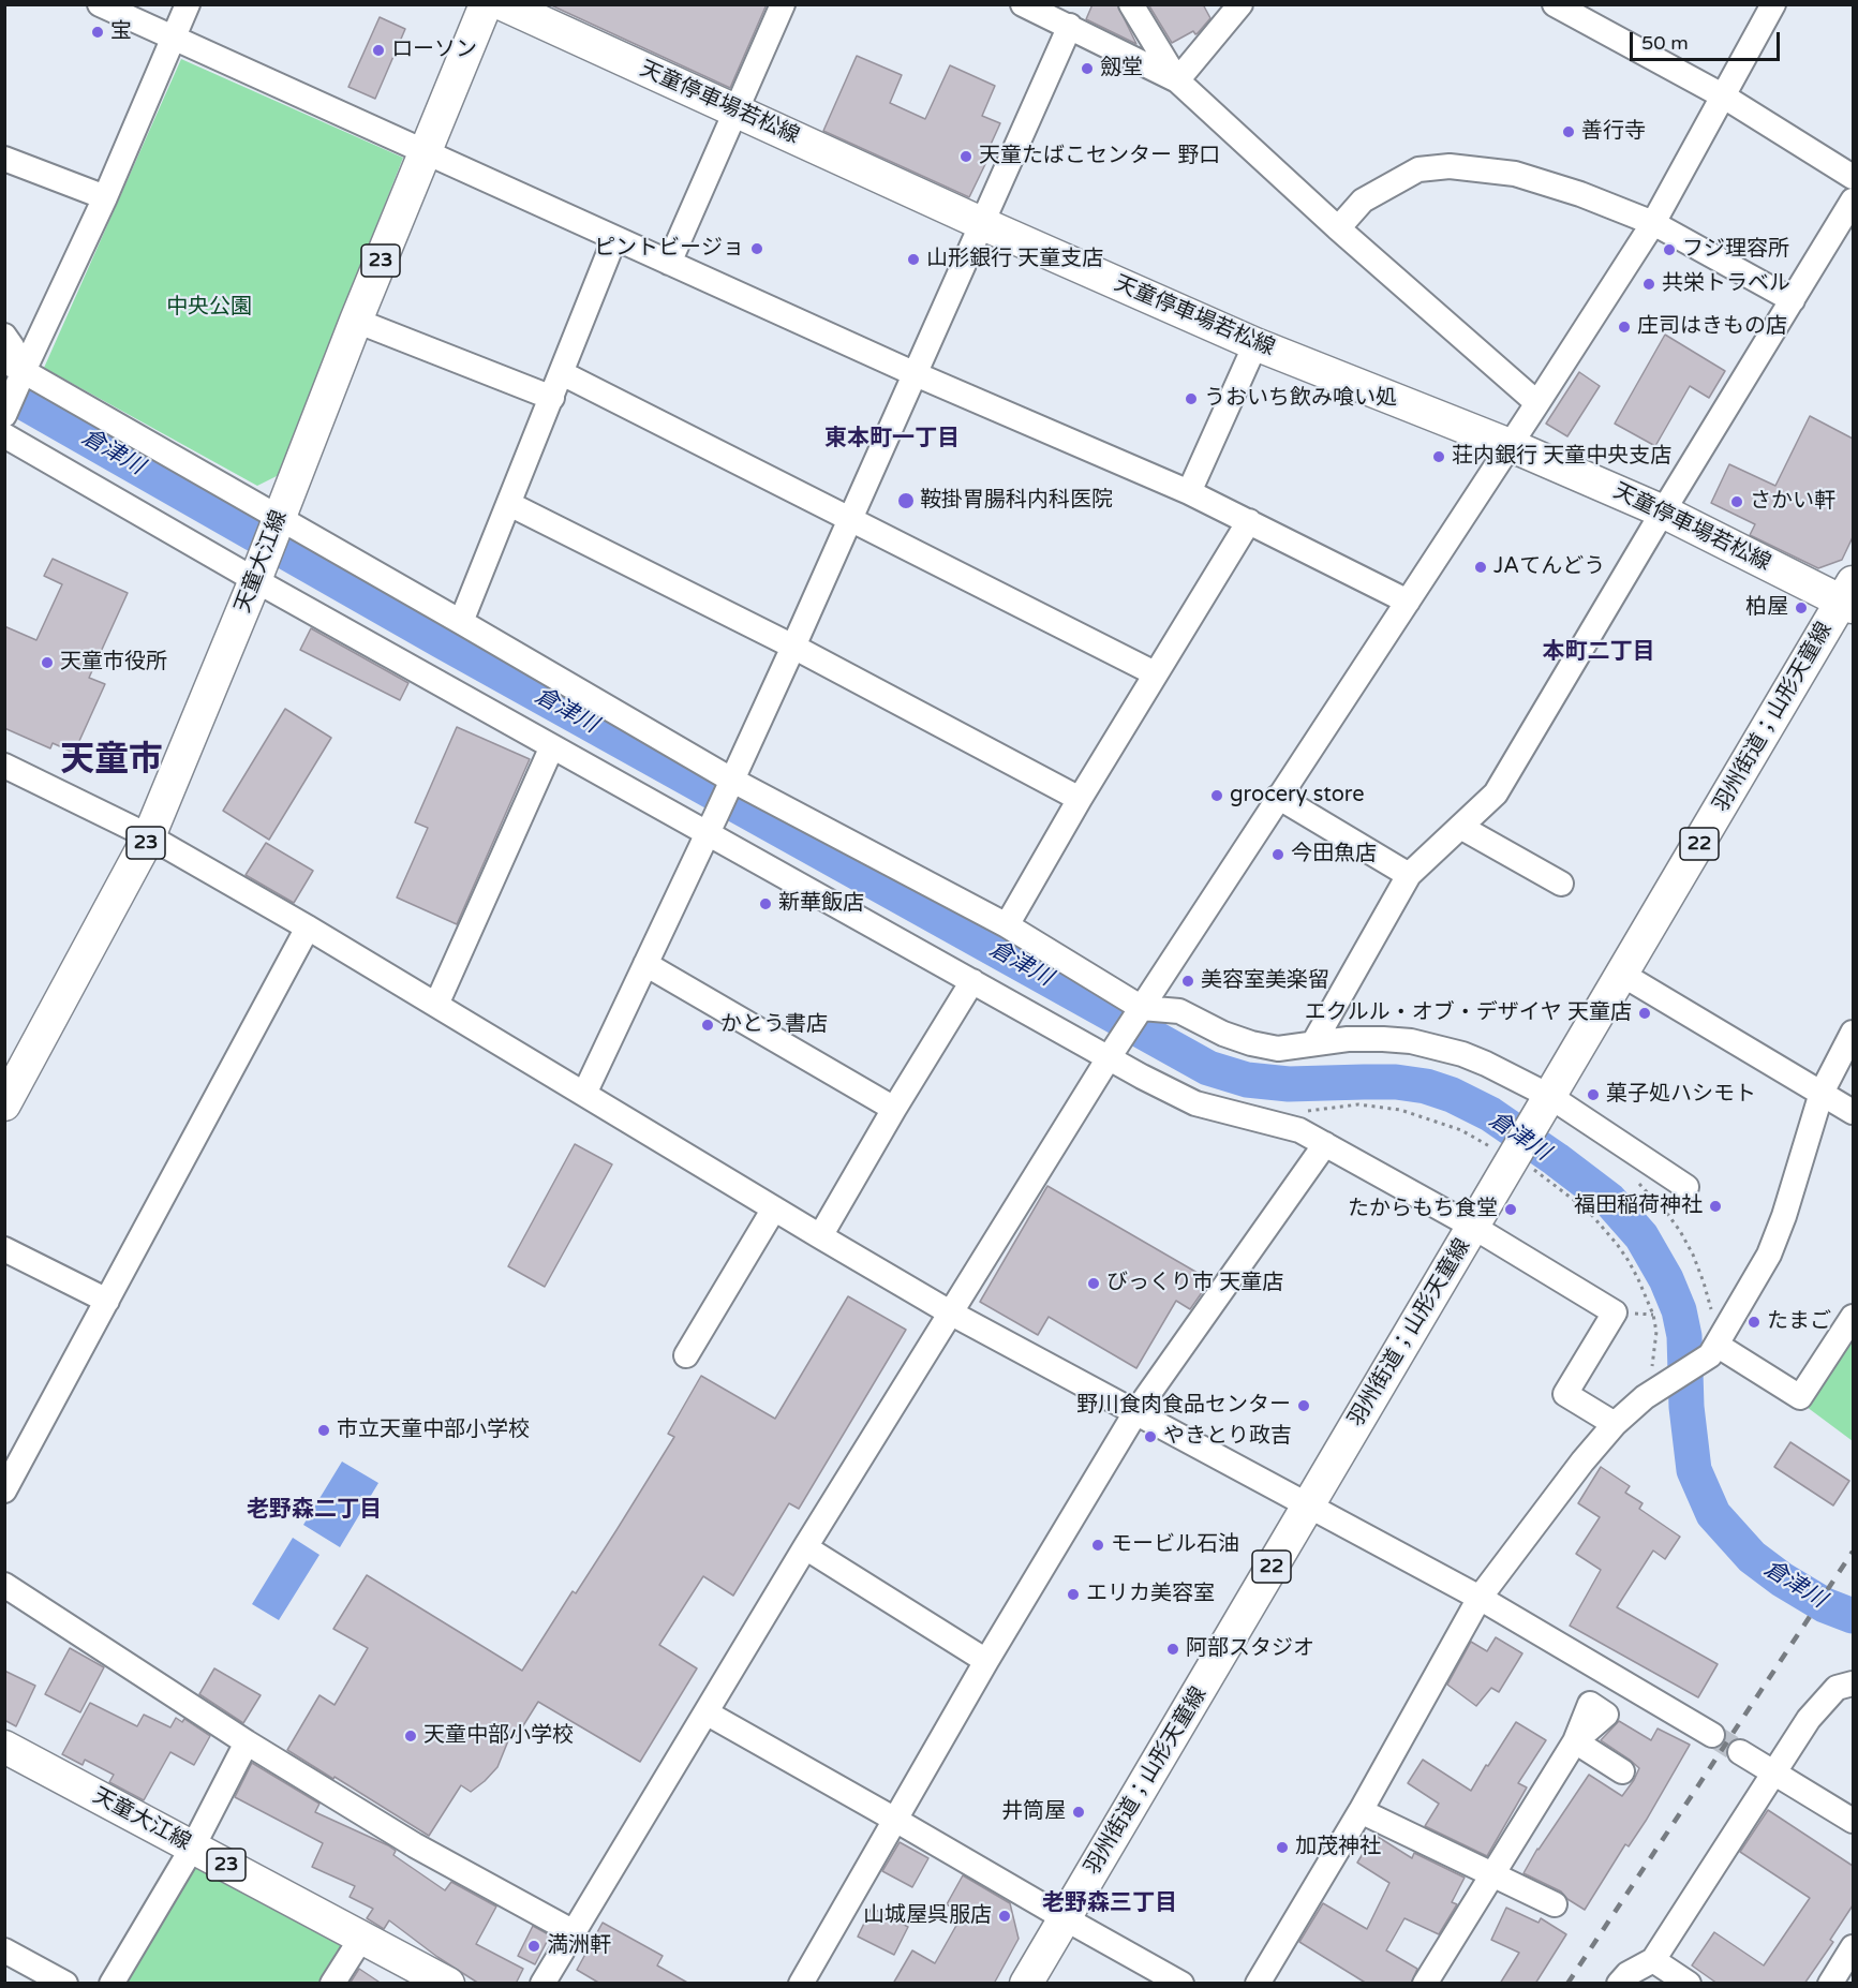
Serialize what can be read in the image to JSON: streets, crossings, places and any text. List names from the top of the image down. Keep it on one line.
{"streets":{"main road":["天童停車場若松線","23","天童大江線","羽州街道；山形天童線","22"]},"crossings":[["天童停車場若松線","羽州街道；山形天童線"]],"districts":["東本町一丁目","本町二丁目","天童市","老野森二丁目","老野森三丁目"],"water":["倉津川"],"parks":["中央公園"],"places":["宝","ローソン","劔堂","善行寺","天童たばこセンター 野口","ピントビージョ","フジ理容所","山形銀行 天童支店","共栄トラベル","庄司はきもの店","うおいち飲み喰い処","荘内銀行 天童中央支店","鞍掛胃腸科内科医院","さかい軒","JAてんどう","柏屋","天童市役所","grocery store","今田魚店","新華飯店","美容室美楽留","エクルル・オブ・デザイヤ 天童店","かとう書店","菓子処ハシモト","福田稲荷神社","たからもち食堂","びっくり市 天童店","たまご","野川食肉食品センター","市立天童中部小学校","やきとり政吉","モービル石油","エリカ美容室","阿部スタジオ","天童中部小学校","井筒屋","加茂神社","山城屋呉服店","満洲軒"],"scale_bar":"50 m"}
